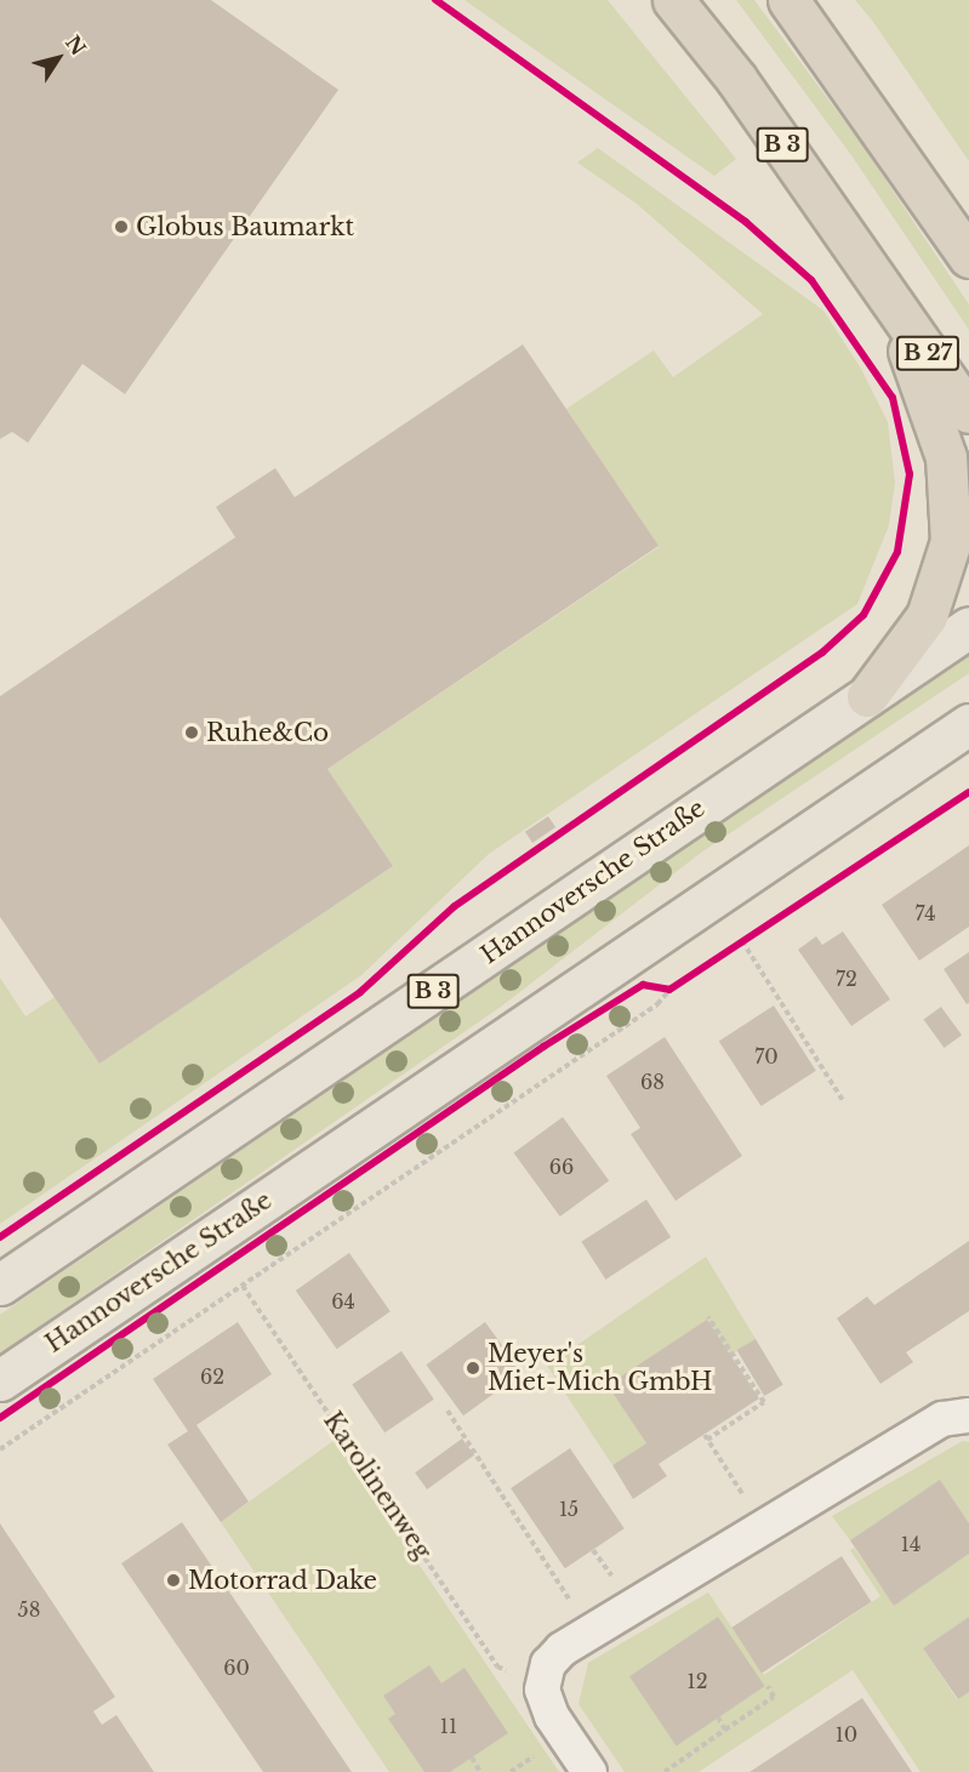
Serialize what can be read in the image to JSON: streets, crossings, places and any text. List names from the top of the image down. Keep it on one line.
{"streets":{"highway":["B 3","B 27"],"main road":["Hannoversche Straße"],"path":["Karolinenweg"]},"crossings":[["B 3","B 27"],["B 3","Hannoversche Straße"]],"places":["Globus Baumarkt","Ruhe&Co","Meyer's Miet-Mich GmbH","Motorrad Dake"],"house_numbers":["74","72","70","68","66","64","62","15","14","58","60","12","11","10"],"north":"top right"}
